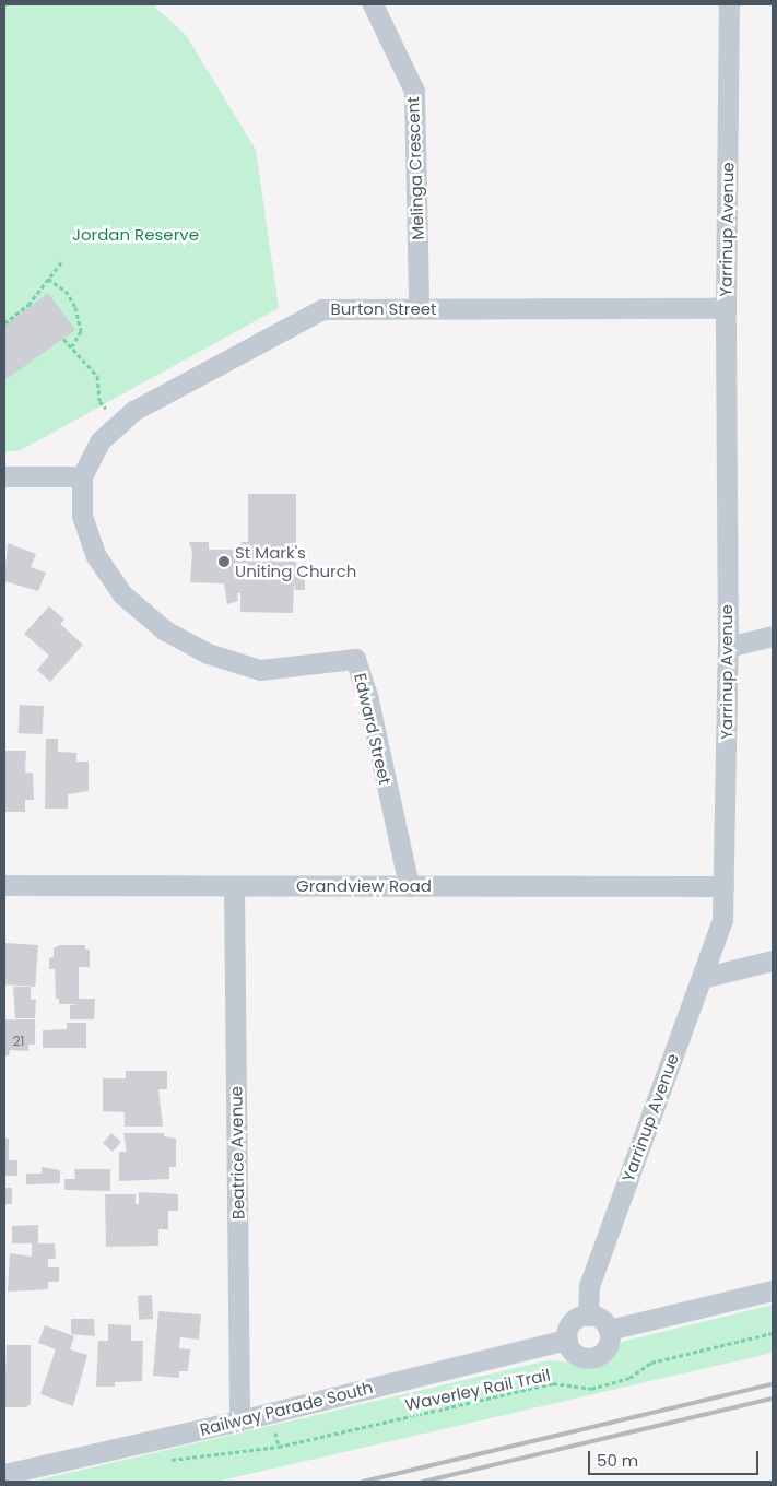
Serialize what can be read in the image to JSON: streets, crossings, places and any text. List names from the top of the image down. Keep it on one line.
{"streets":{"street":["Melinga Crescent","Yarrinup Avenue","Burton Street","Edward Street","Grandview Road","Beatrice Avenue","Railway Parade South"],"path":["Waverley Rail Trail"]},"crossings":[["Melinga Crescent","Burton Street"],["Yarrinup Avenue","Burton Street"],["Yarrinup Avenue","Grandview Road"],["Yarrinup Avenue","Railway Parade South"],["Burton Street","Edward Street"],["Edward Street","Grandview Road"],["Grandview Road","Beatrice Avenue"],["Beatrice Avenue","Railway Parade South"]],"parks":["Jordan Reserve"],"places":["St Mark's Uniting Church"],"house_numbers":["21"],"scale_bar":"50 m"}
